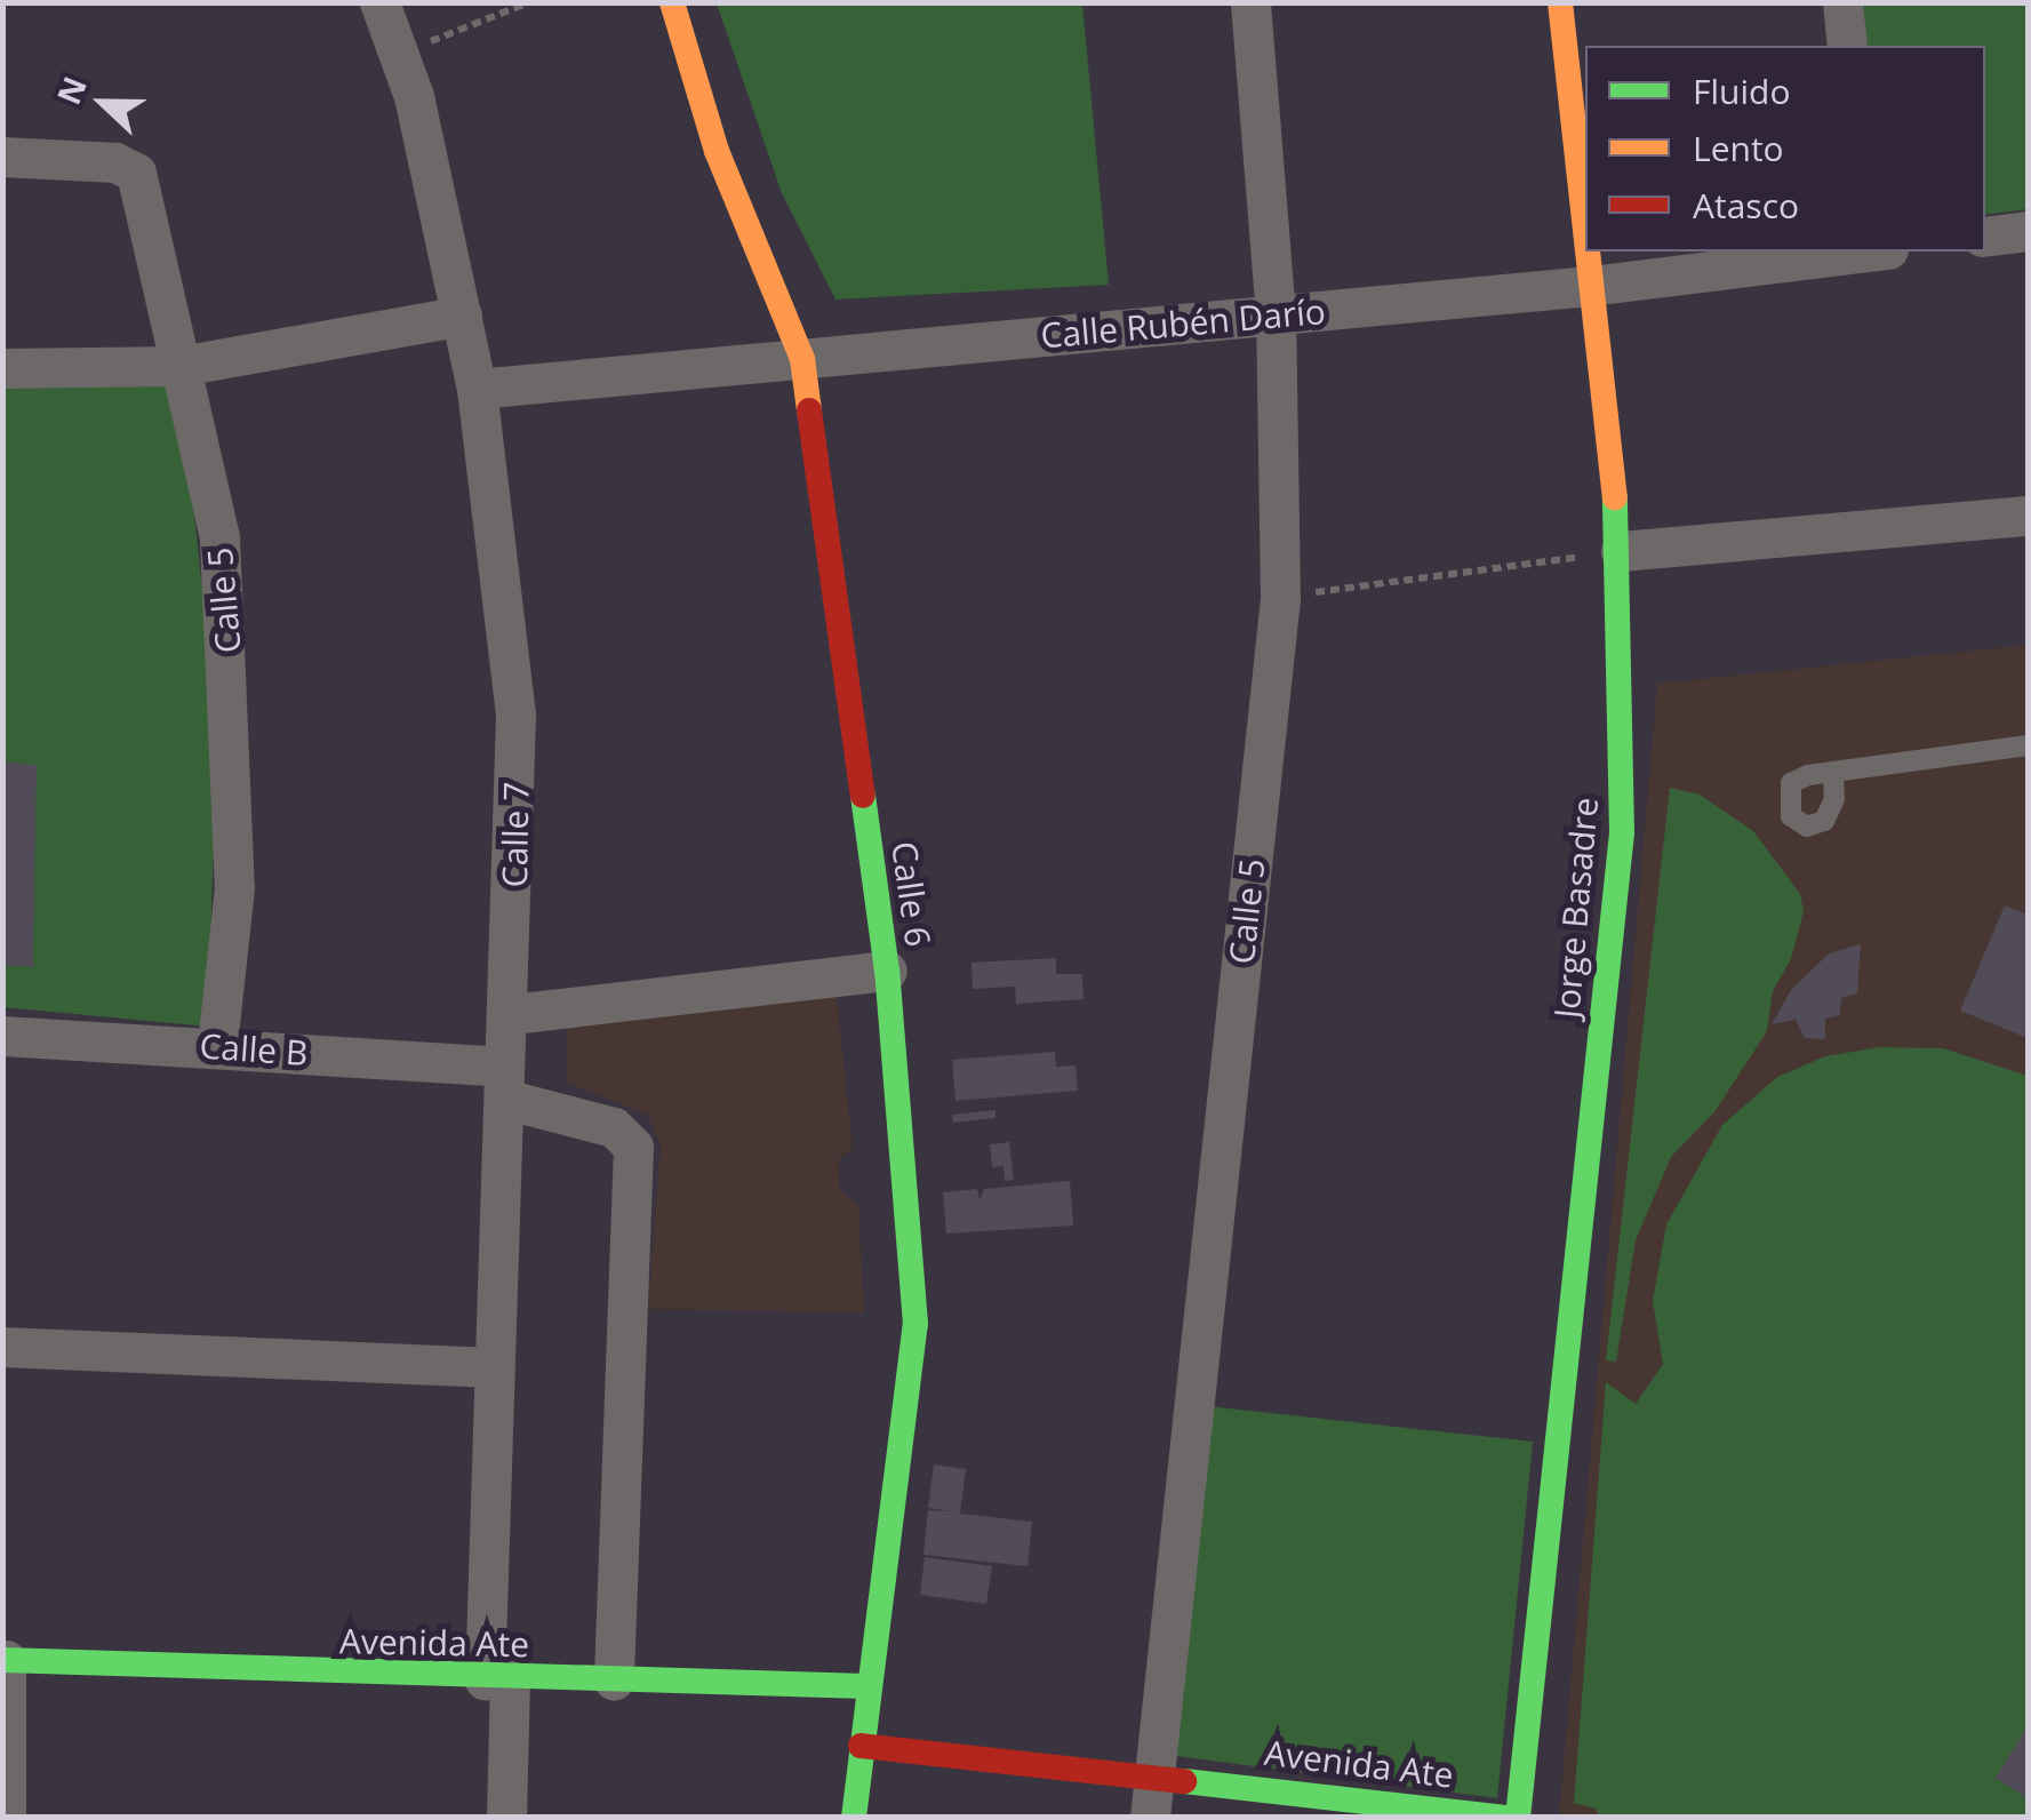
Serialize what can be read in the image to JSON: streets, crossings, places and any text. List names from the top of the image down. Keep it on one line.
{"streets":{"street":["Calle Rubén Darío","Calle 5","Calle 7","Calle 6","Jorge Basadre","Calle B","Avenida Ate"]},"crossings":[["Calle Rubén Darío","Calle 5"],["Calle Rubén Darío","Calle 7"],["Calle Rubén Darío","Calle 6"],["Calle Rubén Darío","Jorge Basadre"],["Calle 5","Calle B"],["Calle 5","Avenida Ate"],["Calle 7","Calle B"],["Calle 7","Avenida Ate"],["Calle 6","Avenida Ate"],["Calle B","Avenida Ate"]],"legend":["Fluido","Lento","Atasco"],"north":"left"}
